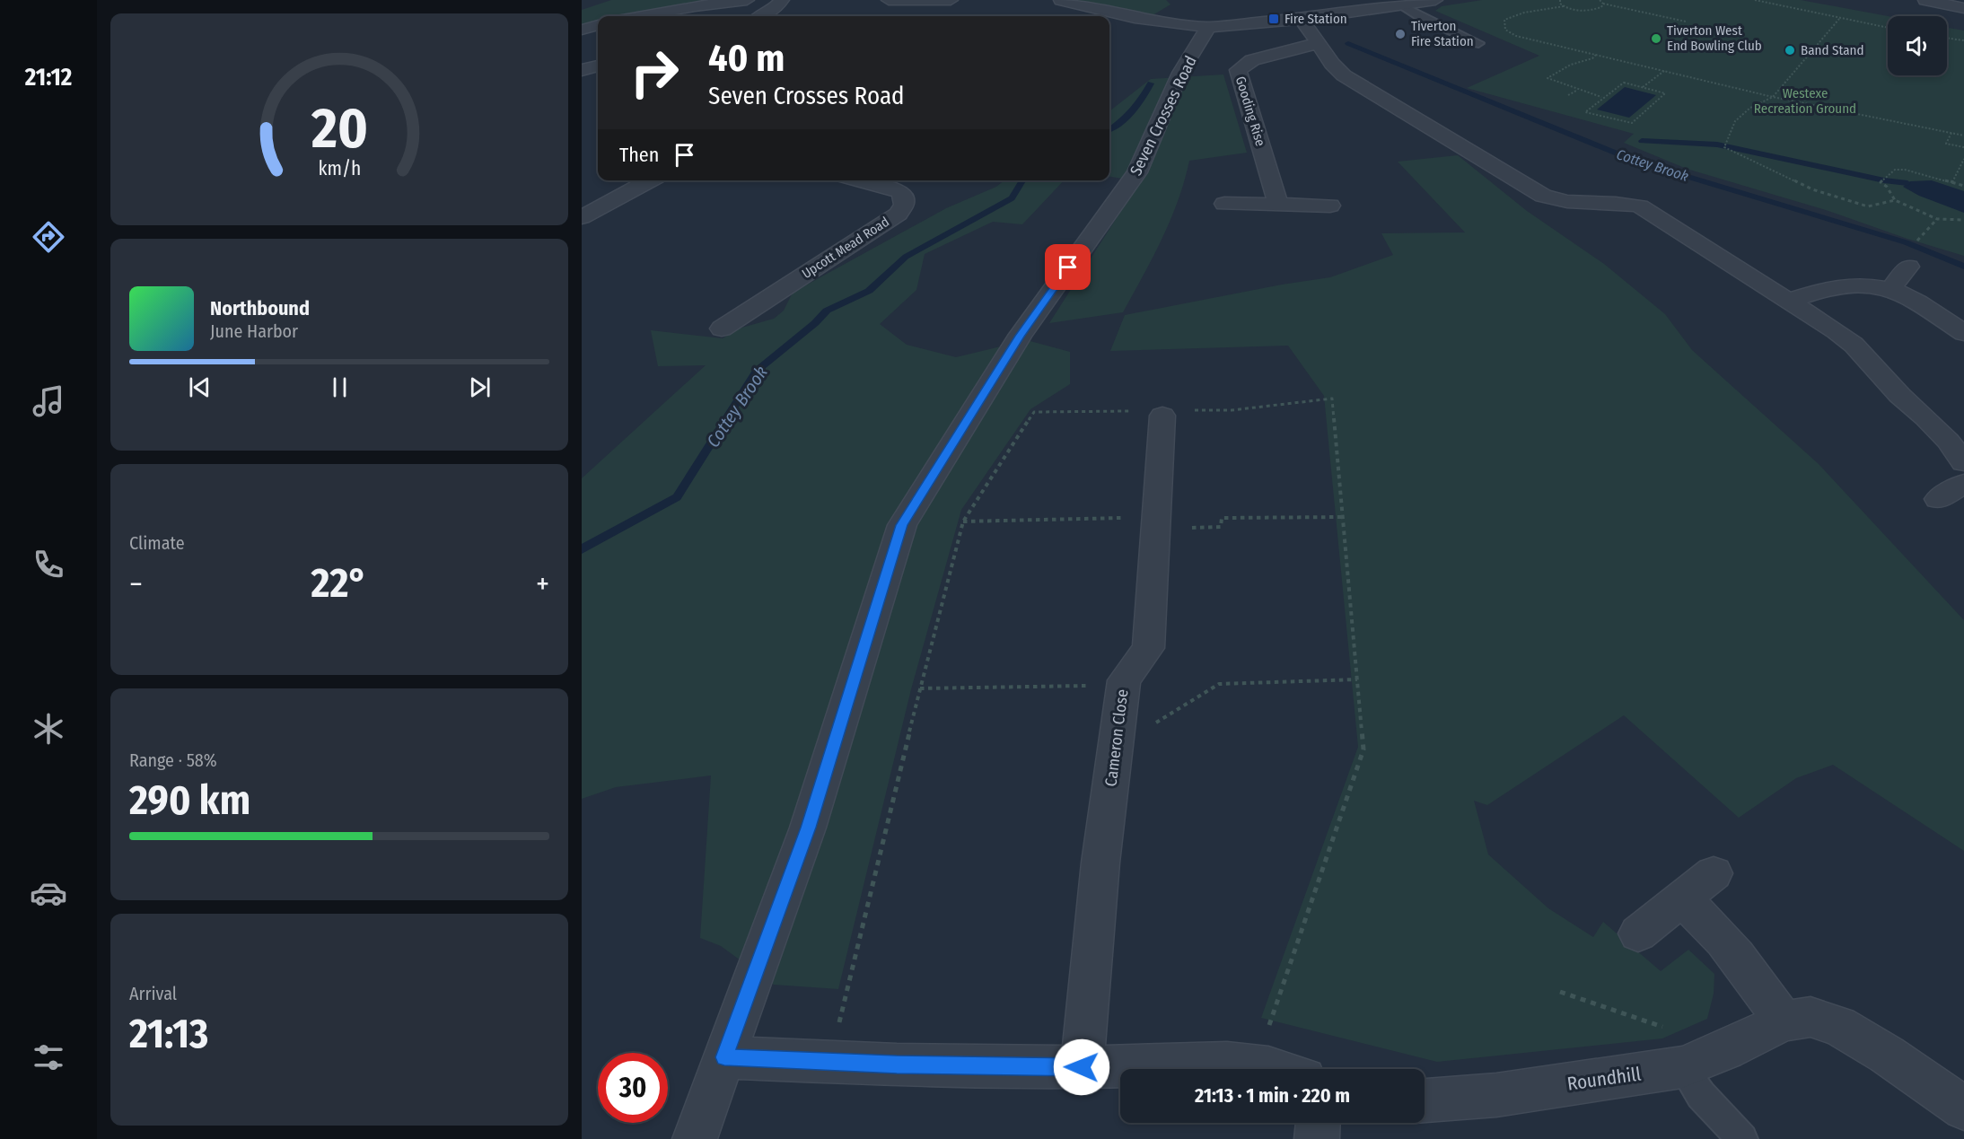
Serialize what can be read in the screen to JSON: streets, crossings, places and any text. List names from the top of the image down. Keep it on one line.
{"streets":{"street":["Gooding Rise","Seven Crosses Road","Upcott Mead Road","Cameron Close","Roundhill"]},"water":["Cottey Brook"],"parks":["Westexe Recreation Ground"],"places":{"transit":["Fire Station"],"other":["Tiverton Fire Station","Tiverton West End Bowling Club","Band Stand"]},"page":{"tabs":"21:12","turn":["40 m","Seven Crosses Road"],"then":"Then","song":["Northbound","June Harbor"],"tile":["Climate",["Range · 58%","290 km"],["Arrival","21:13"]],"heat":["−","22°","+"],"limit":"30","trip":"21:13 · 1 min · 220 m","gauge":["20","km/h"]}}
